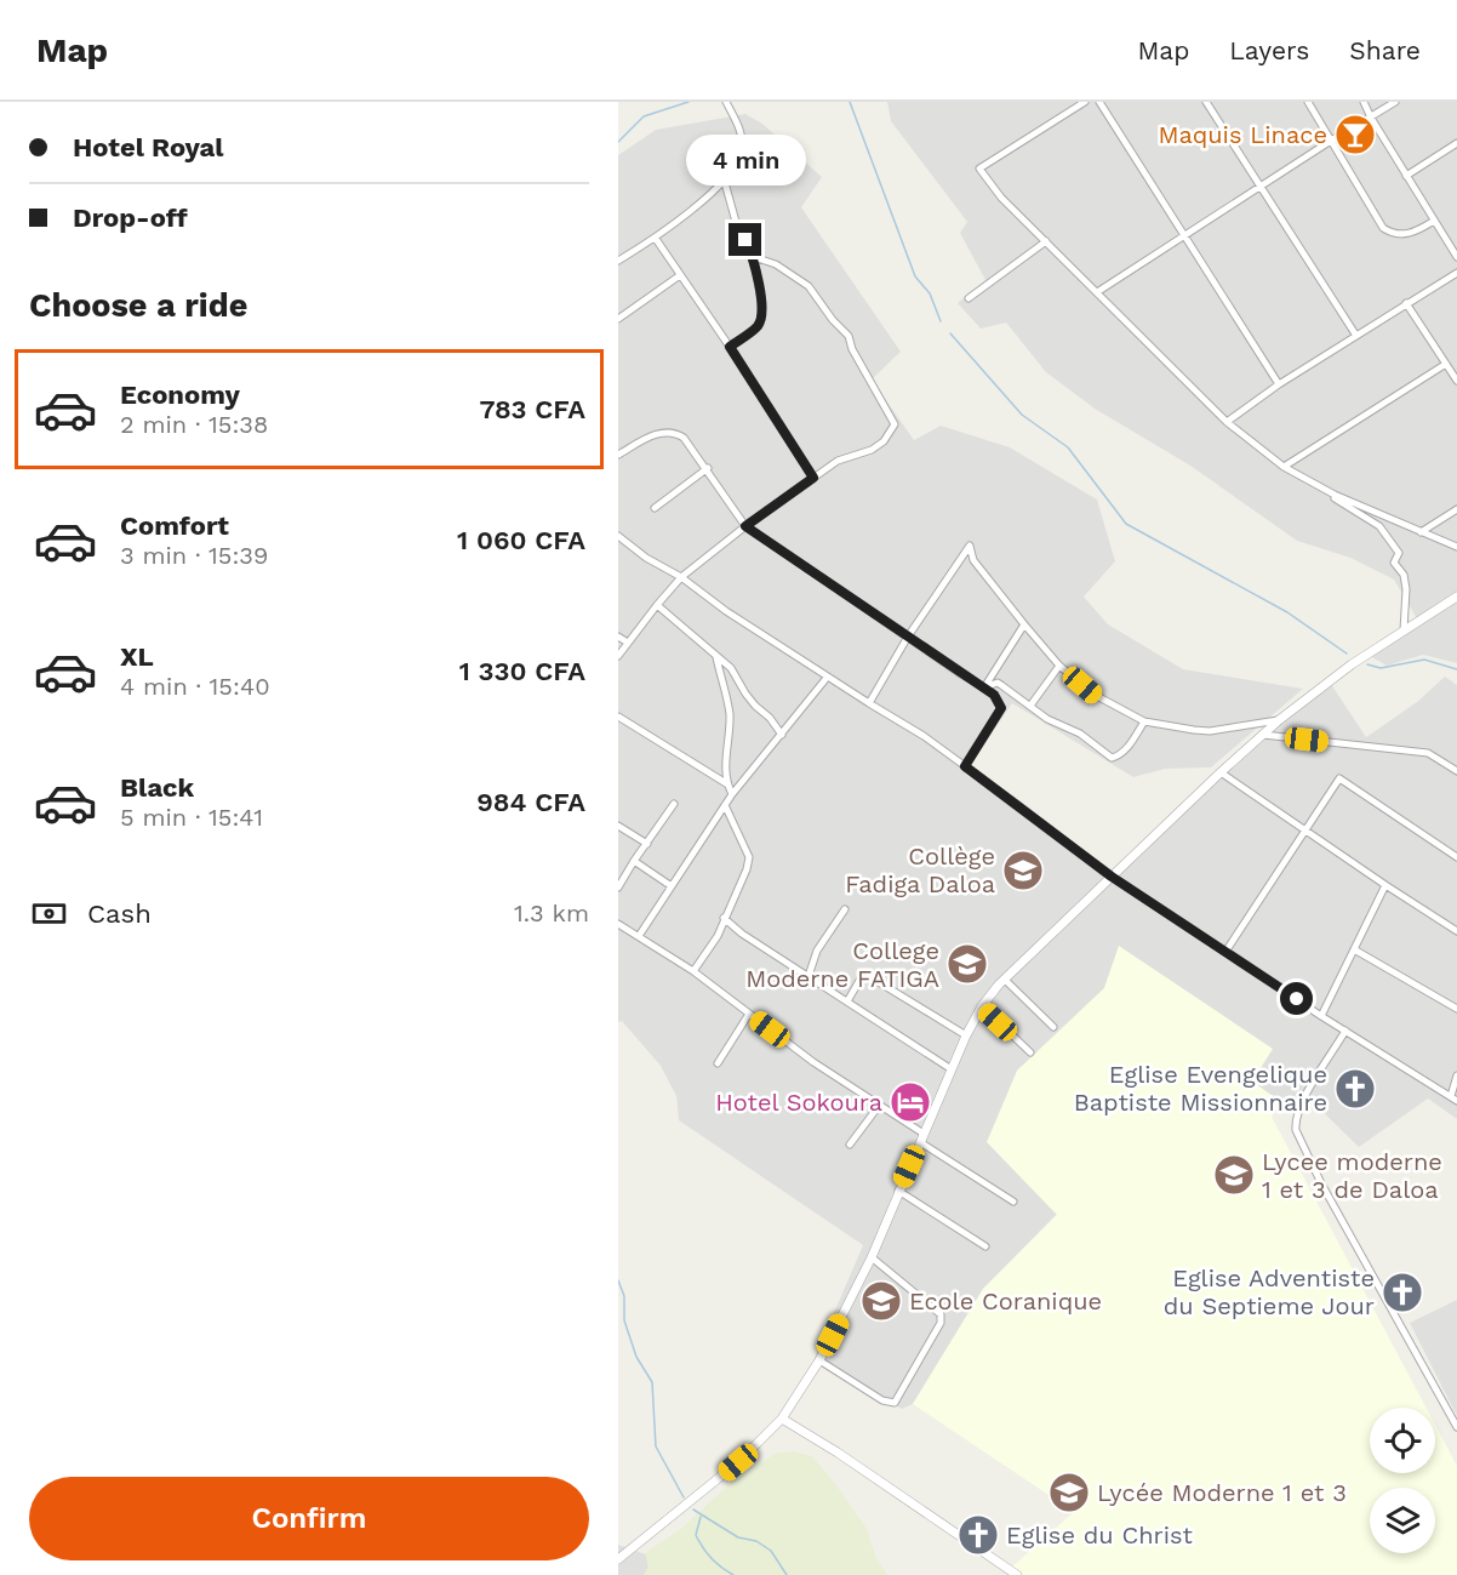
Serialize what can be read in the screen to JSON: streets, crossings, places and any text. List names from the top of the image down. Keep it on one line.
{"places":{"bar":["Maquis Linace"],"school or university":["Collège Fadiga Daloa","College Moderne FATIGA","Lycee moderne 1 et 3 de Daloa","Ecole Coranique","Lycée Moderne 1 et 3"],"church":["Eglise Evengelique Baptiste Missionnaire","Eglise Adventiste du Septieme Jour","Eglise du Christ"],"hotel":["Hotel Sokoura"]},"page":{"header":"Map","nav":["Map","Layers","Share"],"banner":["Hotel Royal","Drop-off"],"bubble":"4 min","heading":"Choose a ride","list":[{"name":"Economy","note":"2 min · 15:38","value":"783 CFA"},{"name":"Comfort","note":"3 min · 15:39","value":"1 060 CFA"},{"name":"XL","note":"4 min · 15:40","value":"1 330 CFA"},{"name":"Black","note":"5 min · 15:41","value":"984 CFA"}],"pay":["Cash","1.3 km"],"buttons":"Confirm"}}
